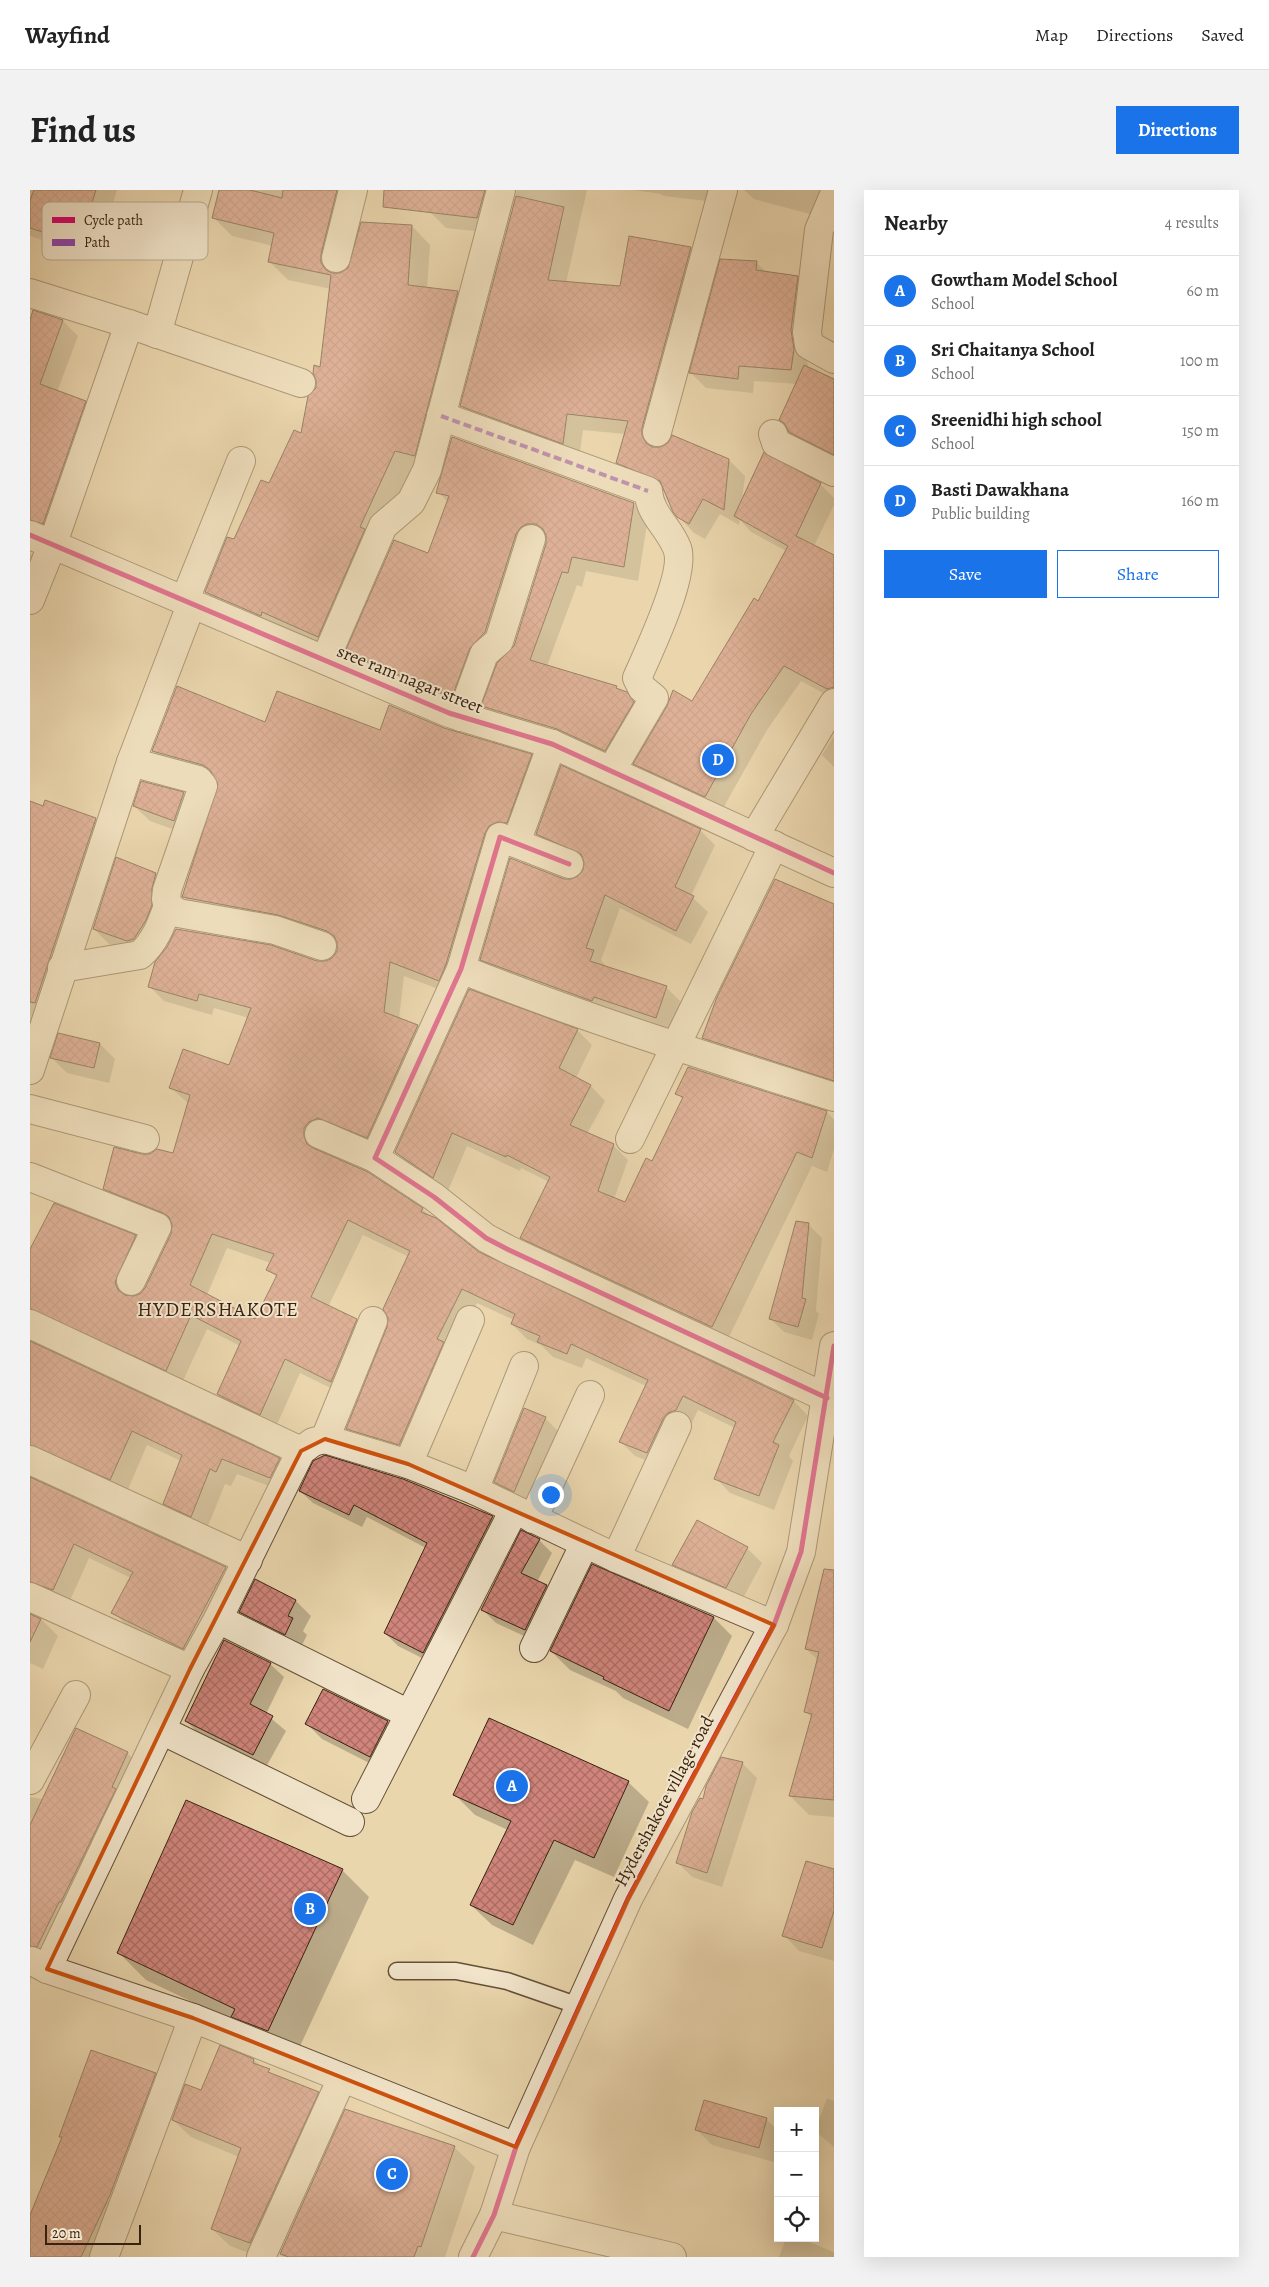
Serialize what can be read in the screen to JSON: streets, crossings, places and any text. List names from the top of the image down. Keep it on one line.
{"streets":{"street":["sree ram nagar street","Hydershakote village road"]},"districts":["HYDERSHAKOTE"],"legend":["Cycle path","Path"],"scale_bar":"20 m","page":{"header":"Wayfind","nav":["Map","Directions","Saved"],"title":"Find us","buttons":["Directions",["Save","Share"]],"heading":["Nearby","4 results"],"list":[{"mark":"A","name":"Gowtham Model School","note":"School","value":"60 m"},{"mark":"B","name":"Sri Chaitanya School","note":"School","value":"100 m"},{"mark":"C","name":"Sreenidhi high school","note":"School","value":"150 m"},{"mark":"D","name":"Basti Dawakhana","note":"Public building","value":"160 m"}],"pins":["D","A","B","C"],"map_buttons":["+","−"],"scale":"20 m"}}
